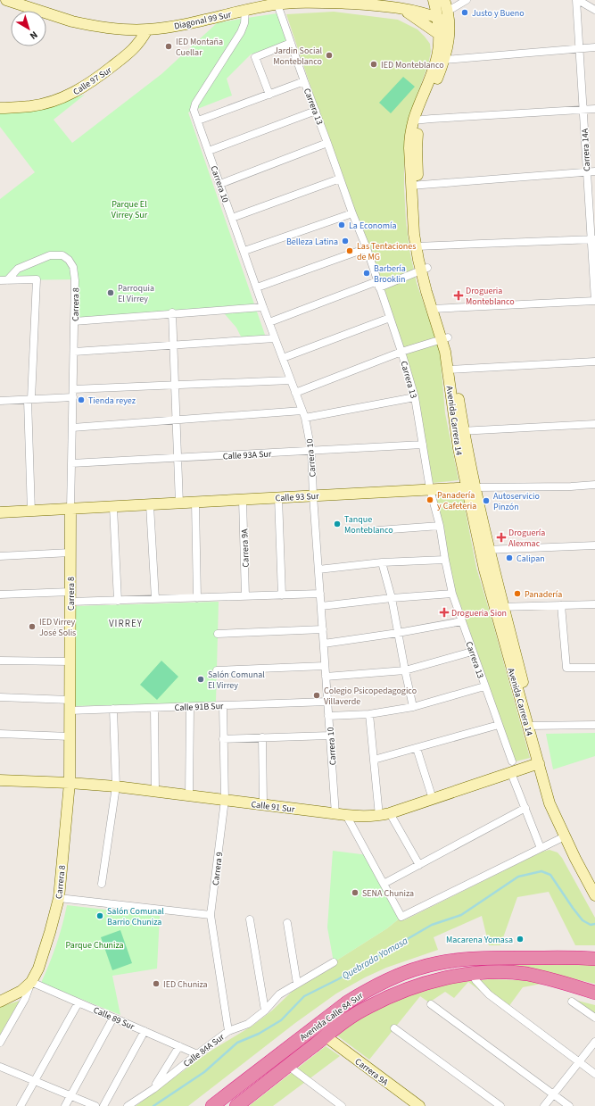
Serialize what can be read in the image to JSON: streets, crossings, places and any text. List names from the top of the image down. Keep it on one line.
{"streets":{"highway":["Avenida Calle 84 Sur"],"street":["Diagonal 99 Sur","Calle 97 Sur","Carrera 13","Carrera 14A","Carrera 10","Carrera 8","Avenida Carrera 14","Calle 93A Sur","Calle 93 Sur","Carrera 9A","Calle 91B Sur","Calle 91 Sur","Carrera 9","Calle 89 Sur","Calle 84A Sur"]},"crossings":[["Diagonal 99 Sur","Calle 97 Sur"],["Diagonal 99 Sur","Carrera 13"],["Diagonal 99 Sur","Carrera 10"],["Diagonal 99 Sur","Avenida Carrera 14"],["Carrera 13","Calle 93A Sur"],["Carrera 13","Calle 93 Sur"],["Carrera 13","Calle 91 Sur"],["Carrera 10","Calle 93A Sur"],["Carrera 10","Calle 93 Sur"],["Carrera 10","Calle 91B Sur"],["Carrera 10","Calle 91 Sur"],["Carrera 8","Calle 93A Sur"],["Carrera 8","Calle 93 Sur"],["Carrera 8","Calle 91B Sur"],["Carrera 8","Calle 91 Sur"],["Carrera 8","Calle 89 Sur"],["Avenida Carrera 14","Calle 93 Sur"],["Avenida Carrera 14","Calle 91 Sur"],["Calle 93 Sur","Carrera 9A"],["Carrera 9A","Avenida Calle 84 Sur"],["Calle 91B Sur","Carrera 9"],["Calle 91 Sur","Carrera 9"],["Carrera 9","Calle 84A Sur"],["Calle 89 Sur","Calle 84A Sur"]],"districts":["VIRREY"],"water":["Quebrada Yomasa"],"parks":["Parque El Virrey Sur","Parque Chuniza"],"places":{"other":["Justo y Bueno","IED Montaña Cuellar","Jardin Social Monteblanco","IED Monteblanco","La Economía","Belleza Latina","Las Tentaciones de MG","Barbería Brooklin","Parroquia El Virrey","Tienda reyez","Panadería y Cafeteria","Autoservicio Pinzón","Tanque Monteblanco","Calipan","Panadería","IED Virrey José Solis","Salón Comunal El Virrey","Colegio Psicopedagogico Villaverde","SENA Chuniza","Salón Comunal Barrio Chuniza","Macarena Yomasa","IED Chuniza"],"health":["Drogueria Monteblanco","Droguería Alexmac","Drogueria Sion"]},"north":"bottom right"}
